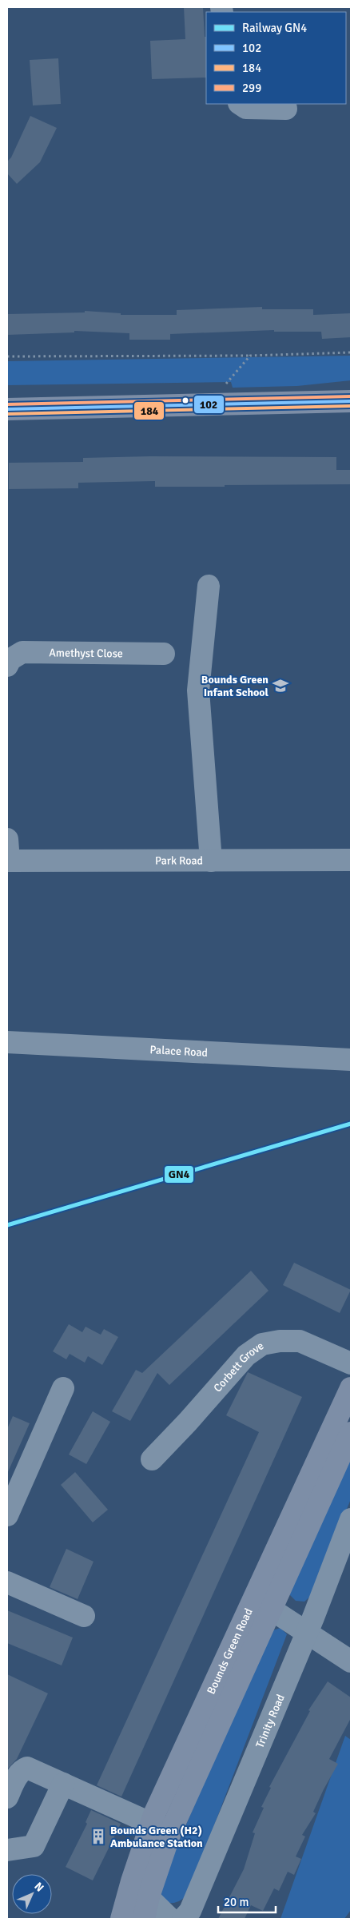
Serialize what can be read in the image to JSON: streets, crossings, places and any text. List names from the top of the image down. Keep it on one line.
{"streets":{"main road":["Bounds Green Road"],"street":["Amethyst Close","Park Road","Palace Road","Corbett Grove","Trinity Road"]},"places":{"school or university":["Bounds Green Infant School"],"building":["Bounds Green (H2) Ambulance Station"]},"lines":["transit line 299","transit line 102","transit line 184","rail line GN4"],"legend":["Railway GN4","102","184","299"],"scale_bar":"20 m","north":"top right"}
